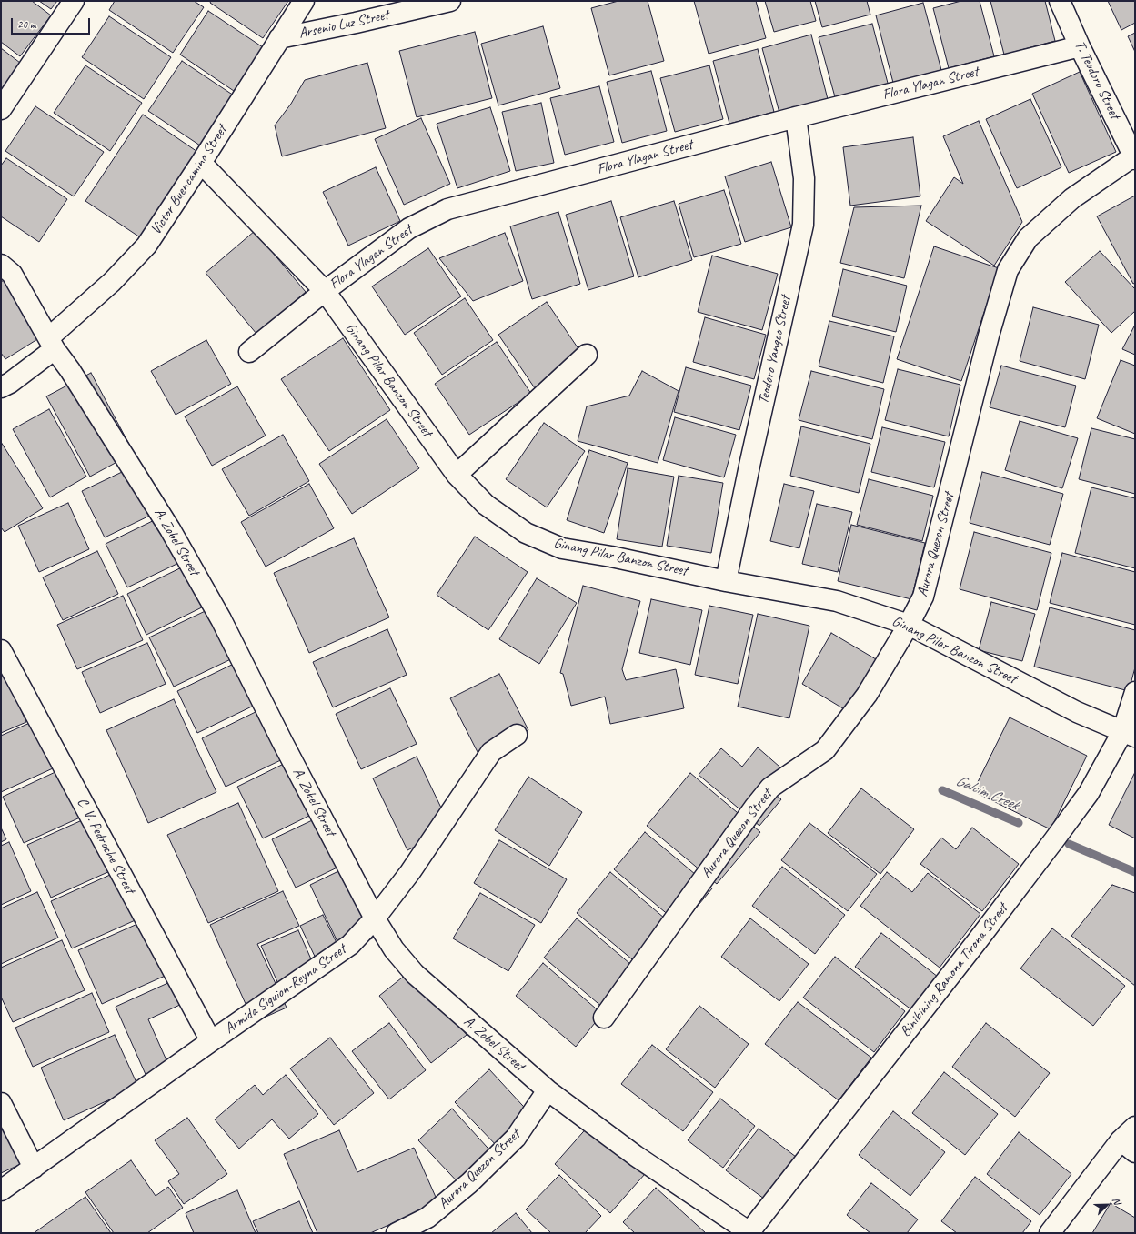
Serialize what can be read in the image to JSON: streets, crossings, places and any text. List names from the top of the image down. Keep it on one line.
{"streets":{"street":["Arsenio Luz Street","T. Teodoro Street","Flora Ylagan Street","Victor Buencamino Street","Teodoro Yangco Street","Ginang Pilar Banzon Street","A. Zobel Street","Aurora Quezon Street","C. V. Pedroche Street","Binibining Ramona Tirona Street","Armida Siguion-Reyna Street"]},"crossings":[["Arsenio Luz Street","Victor Buencamino Street"],["T. Teodoro Street","Flora Ylagan Street"],["T. Teodoro Street","Aurora Quezon Street"],["Flora Ylagan Street","Teodoro Yangco Street"],["Flora Ylagan Street","Ginang Pilar Banzon Street"],["Victor Buencamino Street","Ginang Pilar Banzon Street"],["Victor Buencamino Street","A. Zobel Street"],["Teodoro Yangco Street","Ginang Pilar Banzon Street"],["Ginang Pilar Banzon Street","Aurora Quezon Street"],["Ginang Pilar Banzon Street","Binibining Ramona Tirona Street"],["A. Zobel Street","Aurora Quezon Street"],["A. Zobel Street","Binibining Ramona Tirona Street"],["A. Zobel Street","Armida Siguion-Reyna Street"],["C. V. Pedroche Street","Armida Siguion-Reyna Street"]],"water":["Galcim Creek"],"scale_bar":"20 m","north":"top right"}
